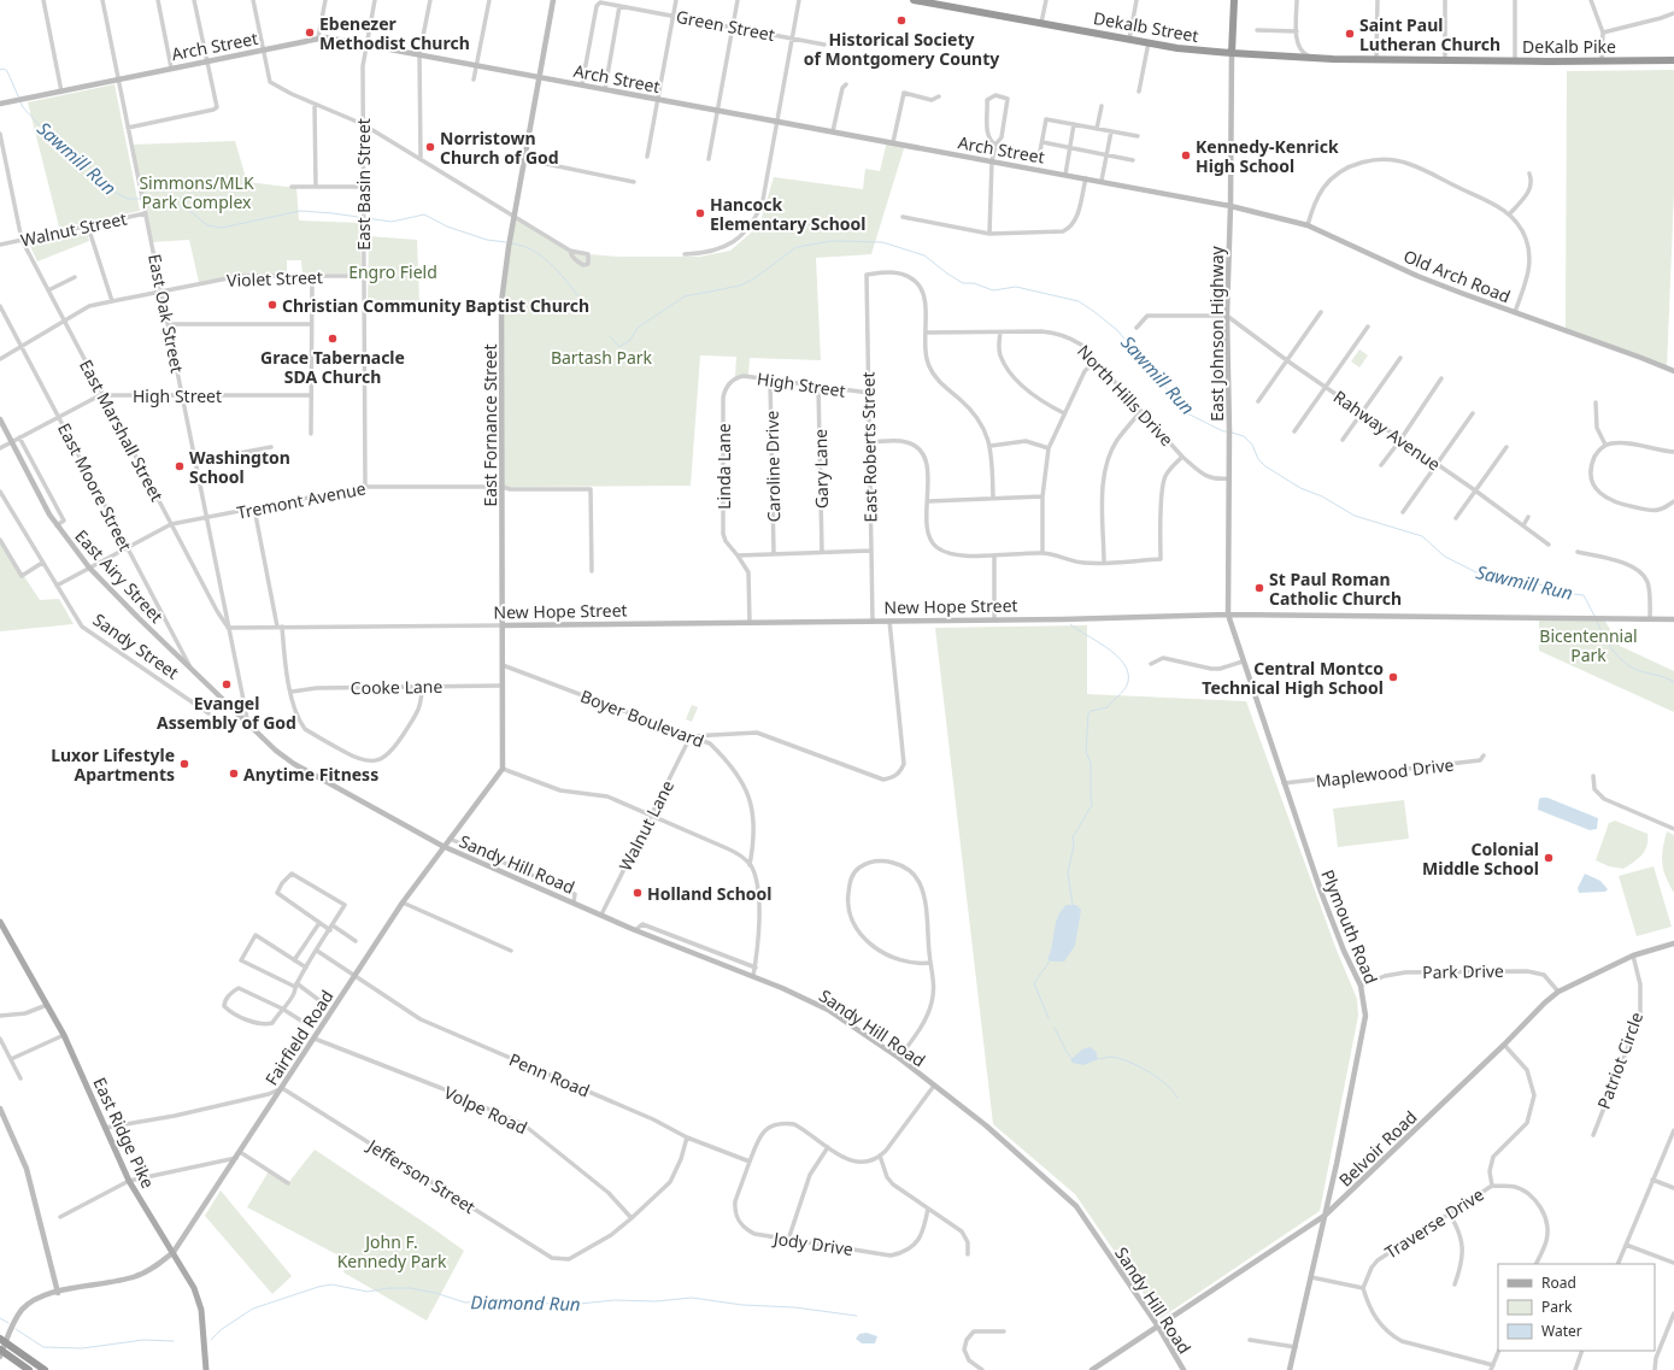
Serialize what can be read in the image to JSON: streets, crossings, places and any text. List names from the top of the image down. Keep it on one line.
{"streets":{"highway":["Dekalb Street","DeKalb Pike"],"main road":["East Ridge Pike"],"street":["Green Street","Arch Street","East Basin Street","Walnut Street","Old Arch Road","Violet Street","East Oak Street","East Johnson Highway","High Street","North Hills Drive","East Fornance Street","East Marshall Street","Rahway Avenue","East Roberts Street","Linda Lane","Caroline Drive","Gary Lane","East Moore Street","Tremont Avenue","East Airy Street","New Hope Street","Sandy Street","Cooke Lane","Boyer Boulevard","Maplewood Drive","Walnut Lane","Sandy Hill Road","Plymouth Road","Park Drive","Fairfield Road","Patriot Circle","Penn Road","Volpe Road","Belvoir Road","Jefferson Street","Traverse Drive","Jody Drive"]},"crossings":[["Green Street","Arch Street"],["Dekalb Street","DeKalb Pike"],["Dekalb Street","East Johnson Highway"],["Arch Street","East Basin Street"],["Arch Street","Old Arch Road"],["Arch Street","East Oak Street"],["Arch Street","East Johnson Highway"],["Arch Street","East Fornance Street"],["DeKalb Pike","East Johnson Highway"],["East Basin Street","Violet Street"],["East Basin Street","Tremont Avenue"],["Walnut Street","East Oak Street"],["Walnut Street","East Marshall Street"],["Old Arch Road","East Johnson Highway"],["Violet Street","East Oak Street"],["Violet Street","East Marshall Street"],["Violet Street","East Moore Street"],["East Oak Street","High Street"],["East Oak Street","East Marshall Street"],["East Oak Street","Tremont Avenue"],["East Oak Street","New Hope Street"],["East Johnson Highway","North Hills Drive"],["East Johnson Highway","Rahway Avenue"],["East Johnson Highway","New Hope Street"],["East Johnson Highway","Plymouth Road"],["High Street","East Marshall Street"],["High Street","East Roberts Street"],["High Street","Linda Lane"],["High Street","Caroline Drive"],["High Street","Gary Lane"],["High Street","East Moore Street"],["High Street","East Airy Street"],["North Hills Drive","East Roberts Street"],["East Fornance Street","Tremont Avenue"],["East Fornance Street","New Hope Street"],["East Fornance Street","Cooke Lane"],["East Fornance Street","Boyer Boulevard"],["East Marshall Street","Tremont Avenue"],["East Marshall Street","East Airy Street"],["East Marshall Street","New Hope Street"],["East Roberts Street","New Hope Street"],["Linda Lane","New Hope Street"],["East Moore Street","Tremont Avenue"],["East Moore Street","East Airy Street"],["Tremont Avenue","East Airy Street"],["Tremont Avenue","Sandy Street"],["New Hope Street","Plymouth Road"],["Boyer Boulevard","Walnut Lane"],["Maplewood Drive","Plymouth Road"],["Walnut Lane","Sandy Hill Road"],["Sandy Hill Road","Fairfield Road"],["Sandy Hill Road","Belvoir Road"],["Plymouth Road","Park Drive"],["Plymouth Road","Belvoir Road"],["Park Drive","Belvoir Road"],["Fairfield Road","Penn Road"],["Fairfield Road","Volpe Road"],["Fairfield Road","East Ridge Pike"],["Fairfield Road","Jefferson Street"],["Patriot Circle","Belvoir Road"],["Penn Road","Jefferson Street"],["Penn Road","Jody Drive"],["Volpe Road","Jefferson Street"]],"water":["Sawmill Run","Diamond Run"],"parks":["Simmons/MLK Park Complex","Engro Field","Bartash Park","Bicentennial Park","John F. Kennedy Park"],"places":["Historical Society of Montgomery County","Ebenezer Methodist Church","Saint Paul Lutheran Church","Norristown Church of God","Kennedy-Kenrick High School","Hancock Elementary School","Christian Community Baptist Church","Grace Tabernacle SDA Church","Washington School","St Paul Roman Catholic Church","Central Montco Technical High School","Evangel Assembly of God","Luxor Lifestyle Apartments","Anytime Fitness","Colonial Middle School","Holland School"],"legend":["Road","Park","Water"]}
